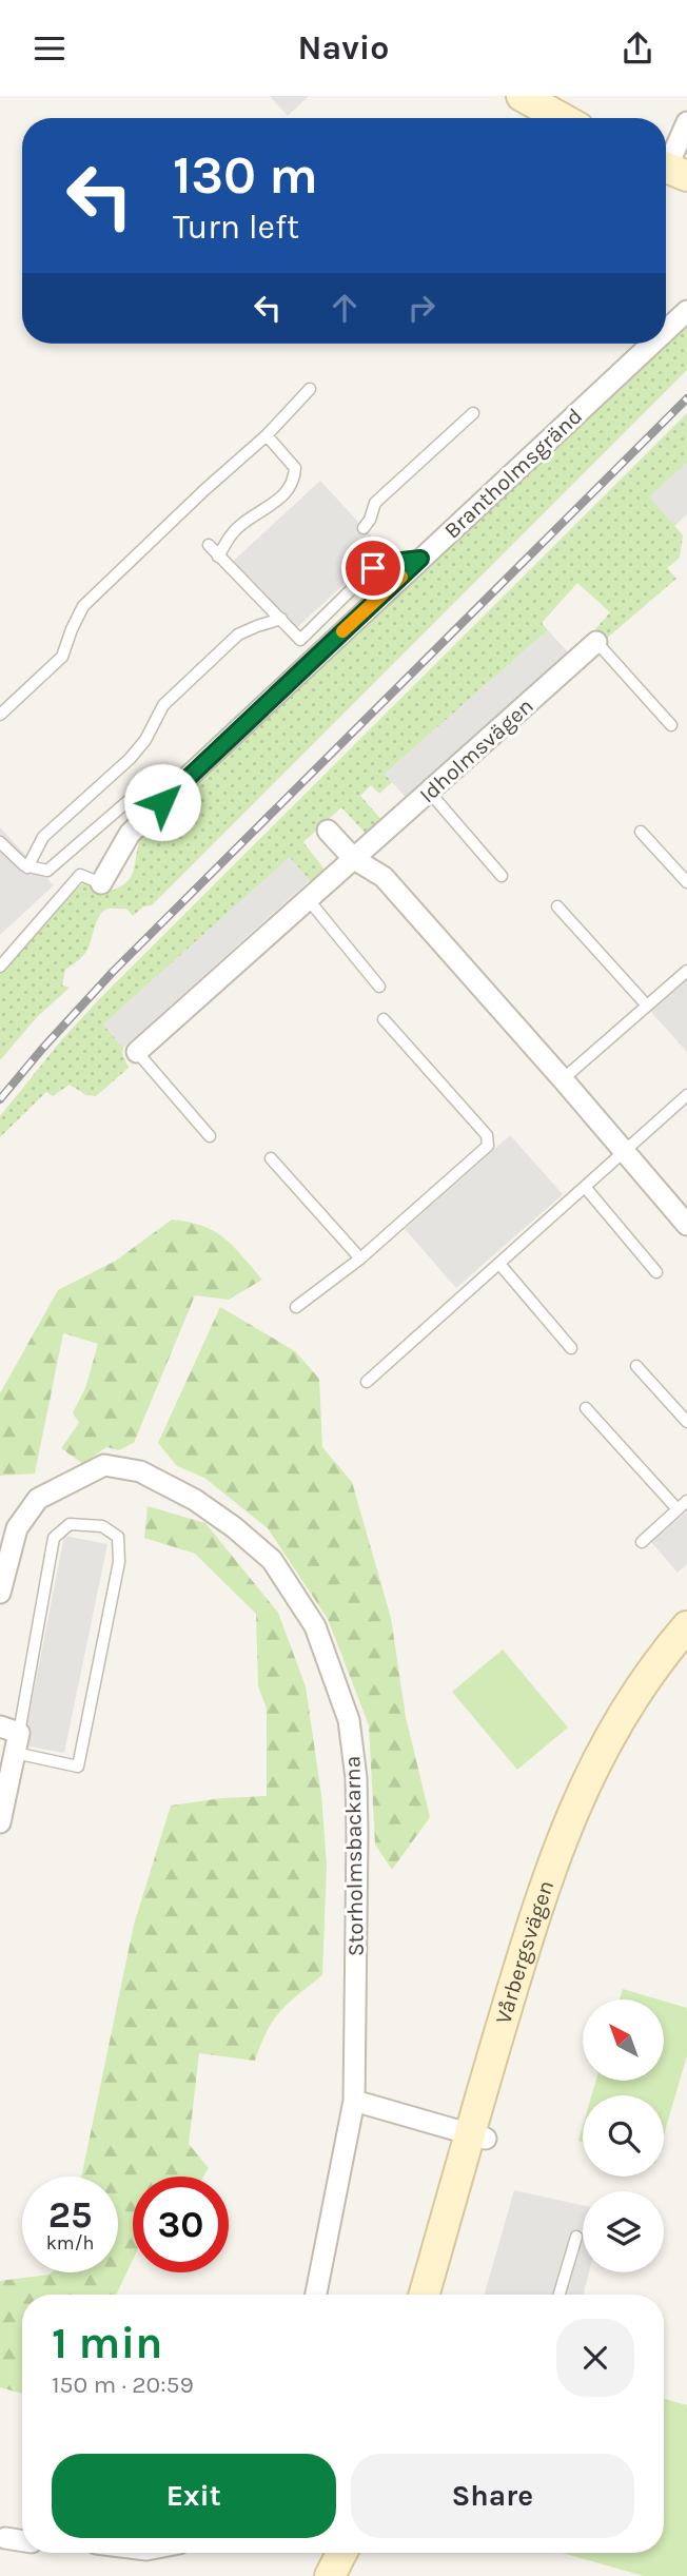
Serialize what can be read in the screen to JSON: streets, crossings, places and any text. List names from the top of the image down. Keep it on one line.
{"streets":{"street":["Brantholmsgränd","Idholmsvägen","Storholmsbackarna","Vårbergsvägen"]},"north":"top left","page":{"header":"Navio","turn":["130 m","Turn left"],"speed":"25 km/h","limit":"30","heading":["1 min","150 m · 20:59"],"buttons":["Exit","Share"]}}
